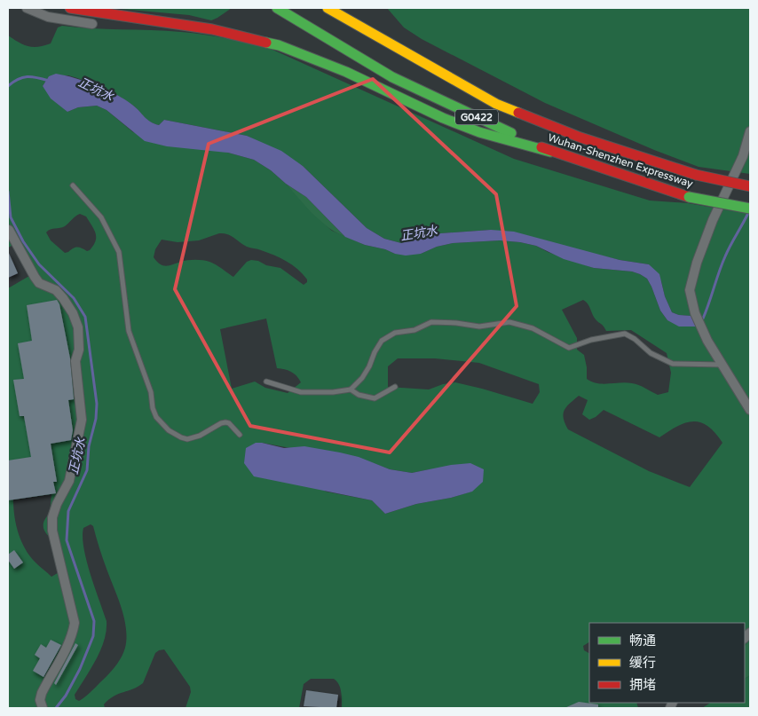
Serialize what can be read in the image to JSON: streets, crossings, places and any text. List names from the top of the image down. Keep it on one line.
{"streets":{"highway":["G0422","Wuhan-Shenzhen Expressway"]},"water":["正坑水"],"legend":["畅通","缓行","拥堵"]}
